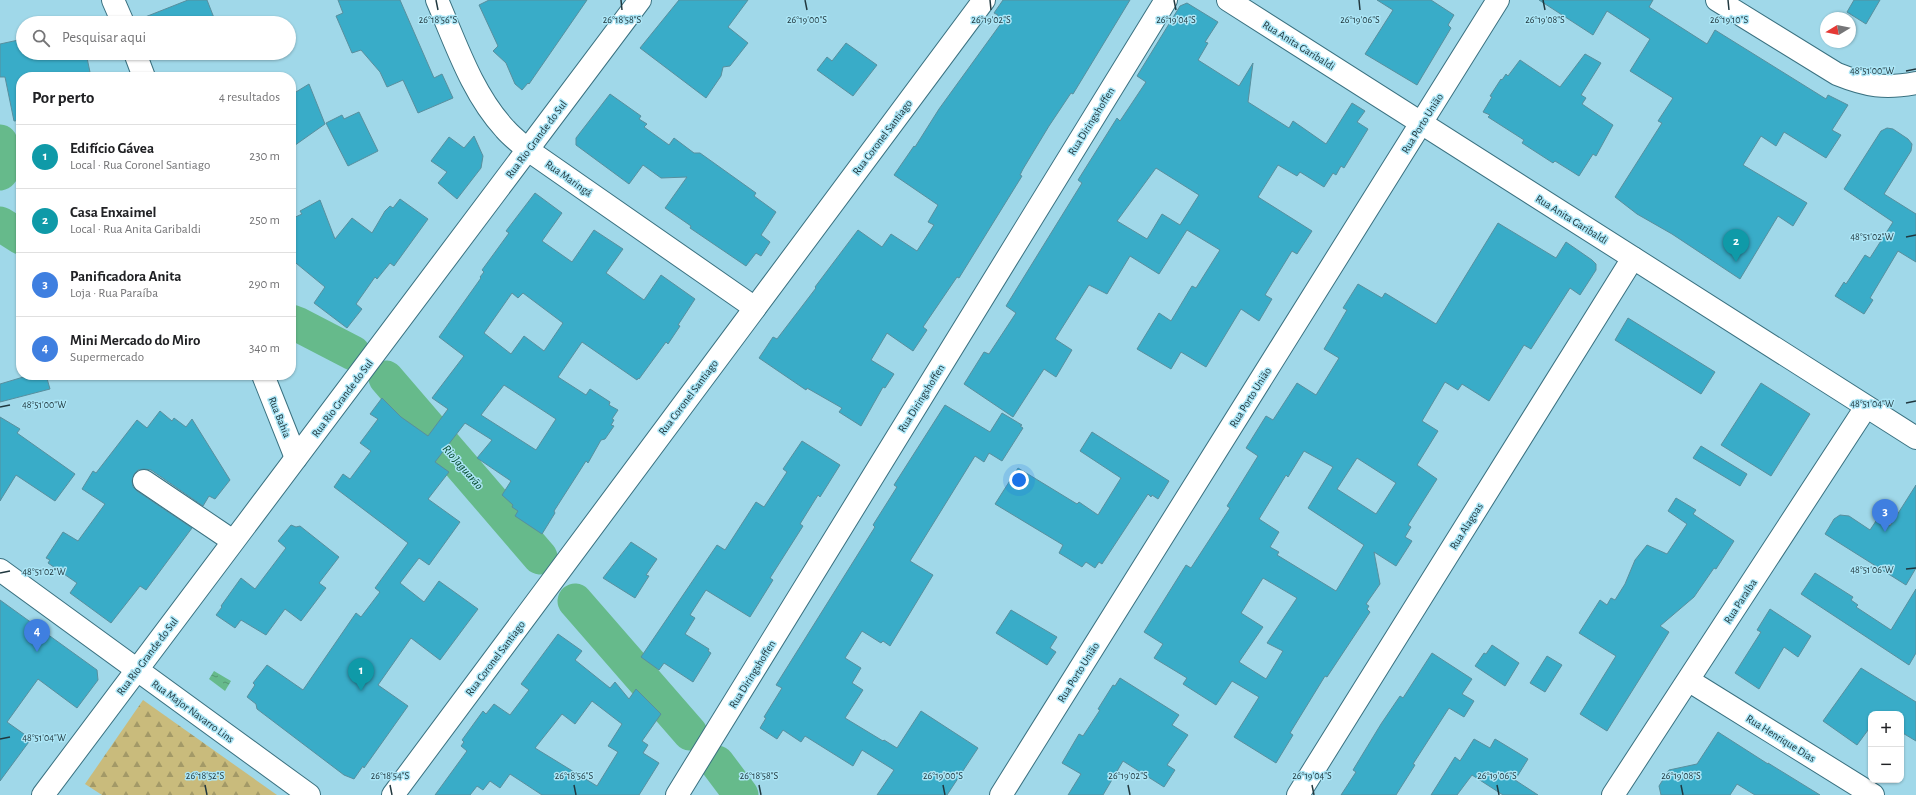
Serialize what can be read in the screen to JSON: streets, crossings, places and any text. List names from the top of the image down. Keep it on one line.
{"streets":{"street":["Rua Anita Garibaldi","Rua Diringshoffen","Rua Porto União","Rua Coronel Santiago","Rua Rio Grande do Sul","Rua Maringá","Rua Bahia","Rua Alagoas","Rua Paraíba","Rua Major Navarro Lins","Rua Henrique Dias"]},"crossings":[["Rua Anita Garibaldi","Rua Porto União"],["Rua Anita Garibaldi","Rua Alagoas"],["Rua Anita Garibaldi","Rua Paraíba"],["Rua Coronel Santiago","Rua Maringá"],["Rua Rio Grande do Sul","Rua Maringá"],["Rua Rio Grande do Sul","Rua Bahia"],["Rua Rio Grande do Sul","Rua Major Navarro Lins"],["Rua Paraíba","Rua Henrique Dias"]],"water":["Rio Jaguarão"],"north":"left","page":{"search":"Pesquisar aqui","heading":["Por perto","4 resultados"],"list":[{"mark":"1","name":"Edifício Gávea","note":"Local · Rua Coronel Santiago","value":"230 m"},{"mark":"2","name":"Casa Enxaimel","note":"Local · Rua Anita Garibaldi","value":"250 m"},{"mark":"3","name":"Panificadora Anita","note":"Loja · Rua Paraíba","value":"290 m"},{"mark":"4","name":"Mini Mercado do Miro","note":"Supermercado","value":"340 m"}],"pins":["2","3","4","1"],"map_buttons":["+","−"]},"coordinates":["26°18'56\"S","26°18'58\"S","26°19'00\"S","26°19'02\"S","26°19'04\"S","26°19'06\"S","26°19'08\"S","26°19'10\"S","48°51'00\"W","48°51'02\"W","48°51'04\"W","48°51'06\"W","26°18'52\"S","26°18'54\"S"]}
